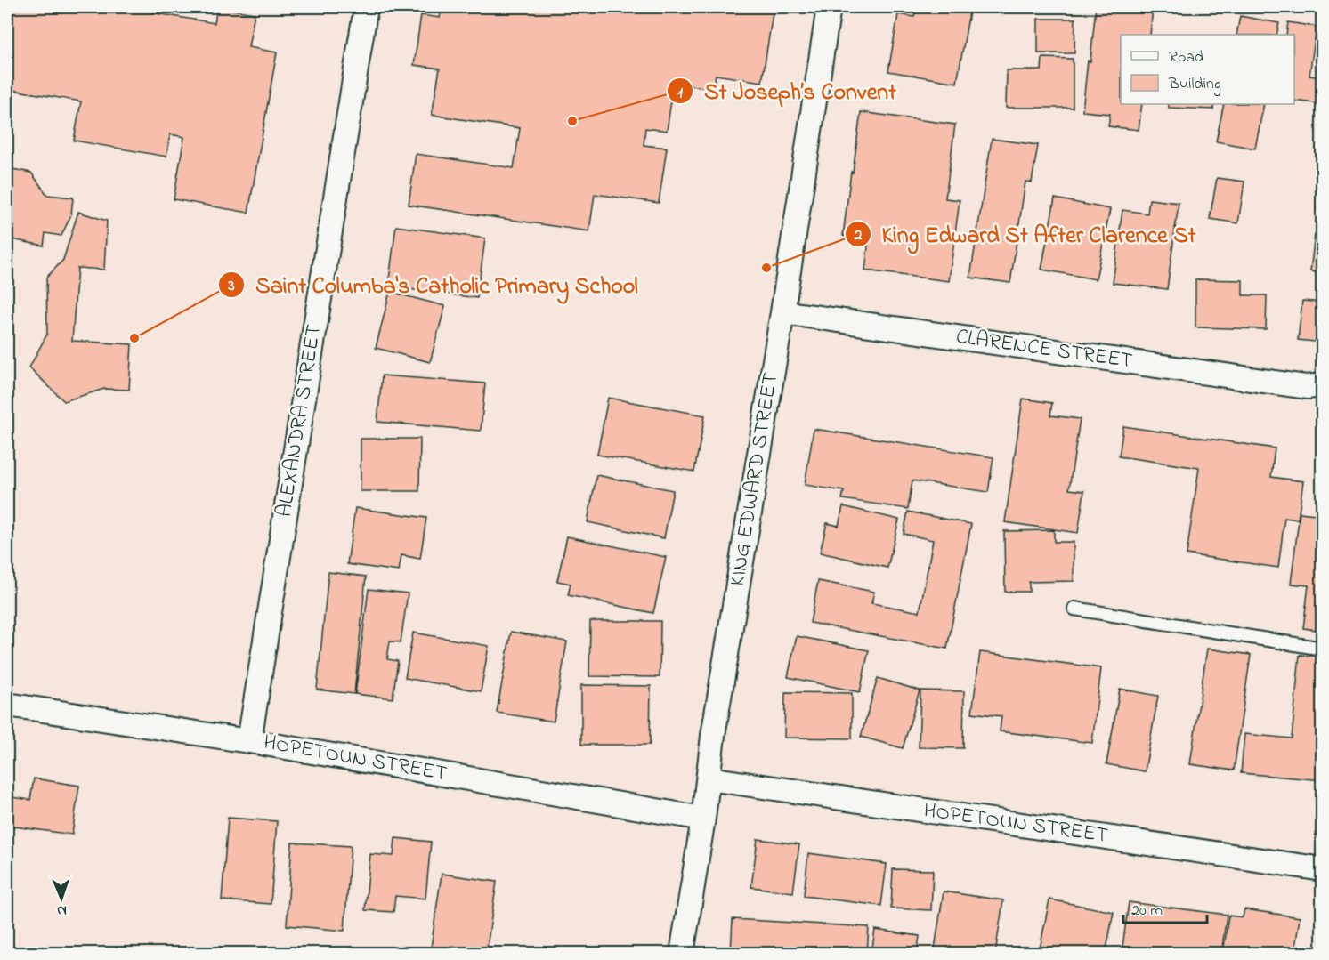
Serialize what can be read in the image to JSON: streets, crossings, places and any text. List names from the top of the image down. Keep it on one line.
{"streets":{"street":["CLARENCE STREET","ALEXANDRA STREET","KING EDWARD STREET","HOPETOUN STREET"]},"crossings":[["CLARENCE STREET","KING EDWARD STREET"],["ALEXANDRA STREET","HOPETOUN STREET"],["KING EDWARD STREET","HOPETOUN STREET"]],"places":["St Joseph’s Convent","King Edward St After Clarence St","Saint Columba's Catholic Primary School"],"legend":["Road","Building"],"scale_bar":"20 m","north":"bottom"}
